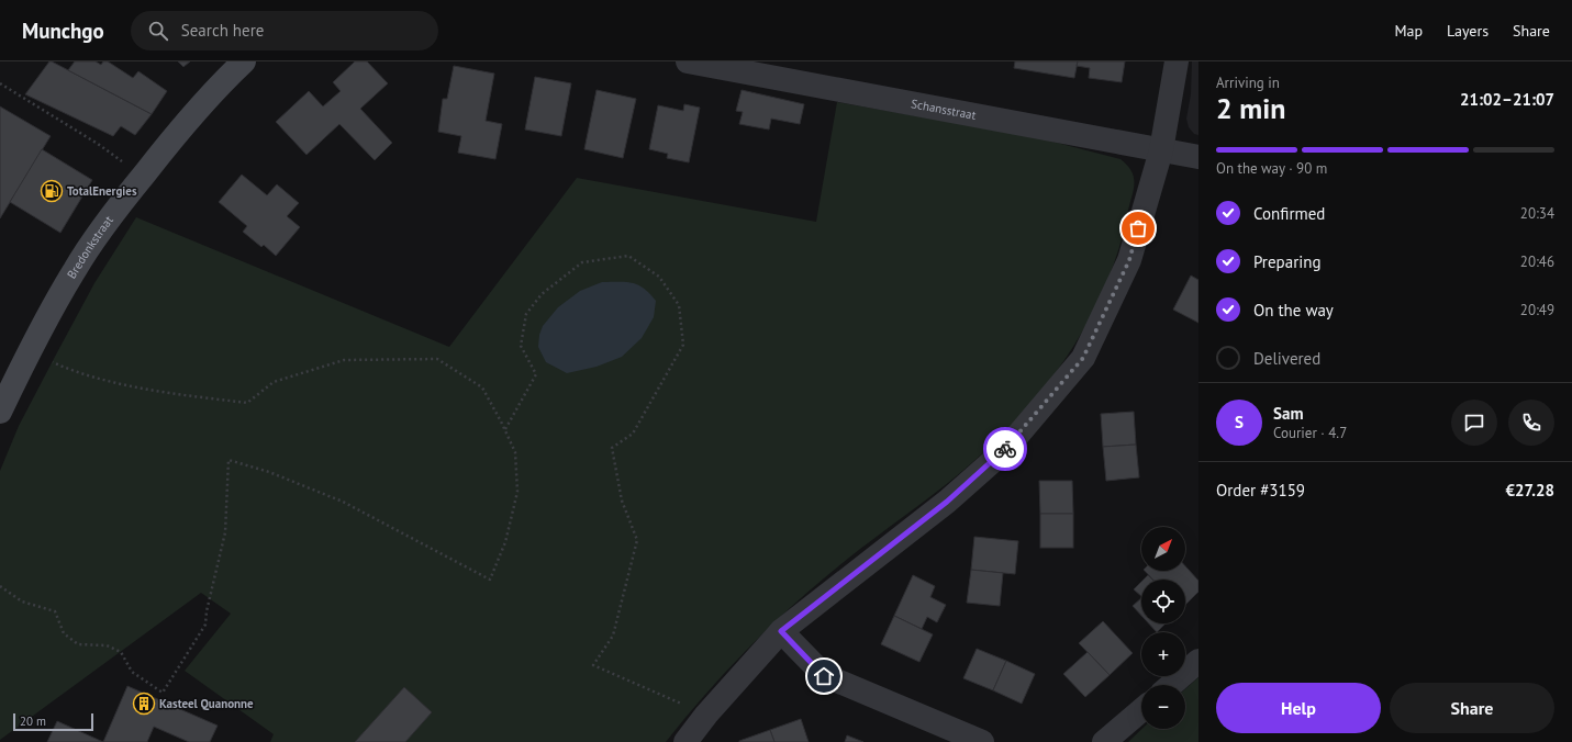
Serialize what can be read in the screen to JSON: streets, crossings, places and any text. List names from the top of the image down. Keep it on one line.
{"streets":{"street":["Schansstraat","Bredonkstraat"]},"places":{"fuel station":["TotalEnergies"],"building":["Kasteel Quanonne"]},"scale_bar":"20 m","north":"top right","page":{"header":"Munchgo","search":"Search here","nav":["Map","Layers","Share"],"heading":["2 min","Arriving in","21:02–21:07"],"panel":["Sam","Courier · 4.7","Order #3159","€27.28"],"bar":"On the way · 90 m","list":[["Confirmed","20:34"],["Preparing","20:46"],["On the way","20:49"],"Delivered"],"round":"S","map_buttons":["+","−"],"buttons":["Help","Share"],"scale":"20 m"}}
